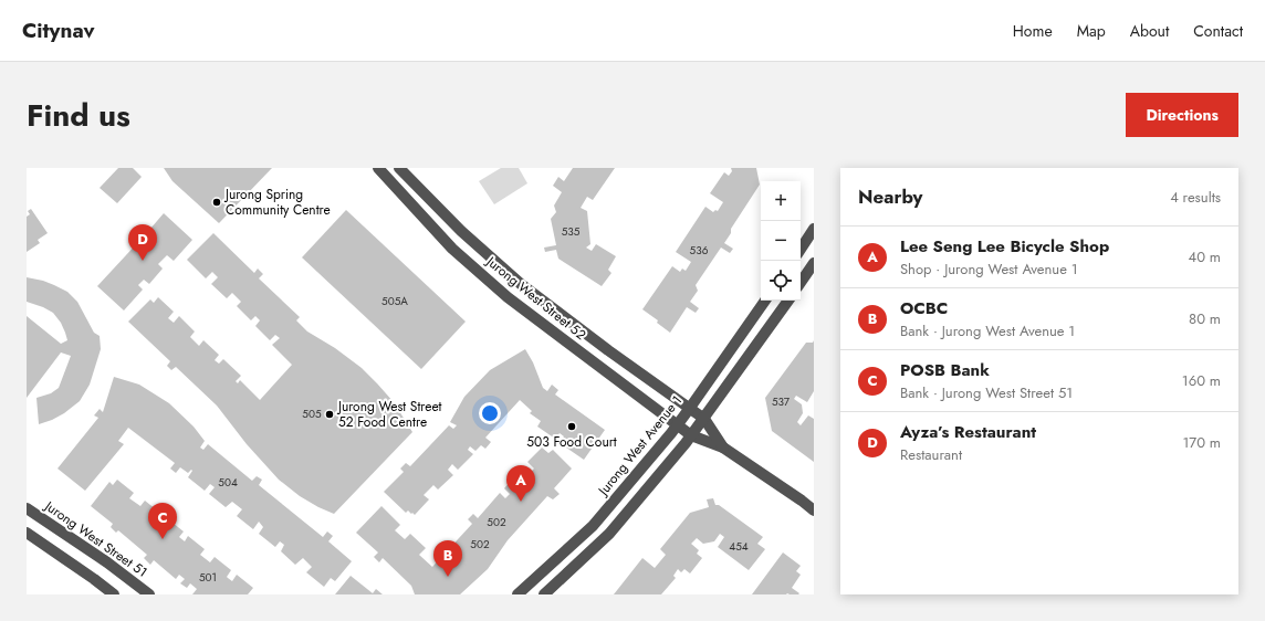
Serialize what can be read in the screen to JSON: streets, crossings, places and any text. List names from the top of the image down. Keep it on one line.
{"streets":{"street":["Jurong West Street 52","Jurong West Avenue 1","Jurong West Street 51"]},"crossings":[["Jurong West Street 52","Jurong West Avenue 1"]],"places":["Jurong Spring Community Centre","Jurong West Street 52 Food Centre","503 Food Court"],"house_numbers":["535","536","505A","537","505","504","502","502","454","501"],"page":{"header":"Citynav","nav":["Home","Map","About","Contact"],"title":"Find us","buttons":"Directions","heading":["Nearby","4 results"],"map_buttons":["+","−"],"pins":["D","A","C","B"],"list":[{"mark":"A","name":"Lee Seng Lee Bicycle Shop","note":"Shop · Jurong West Avenue 1","value":"40 m"},{"mark":"B","name":"OCBC","note":"Bank · Jurong West Avenue 1","value":"80 m"},{"mark":"C","name":"POSB Bank","note":"Bank · Jurong West Street 51","value":"160 m"},{"mark":"D","name":"Ayza’s Restaurant","note":"Restaurant","value":"170 m"}]}}
